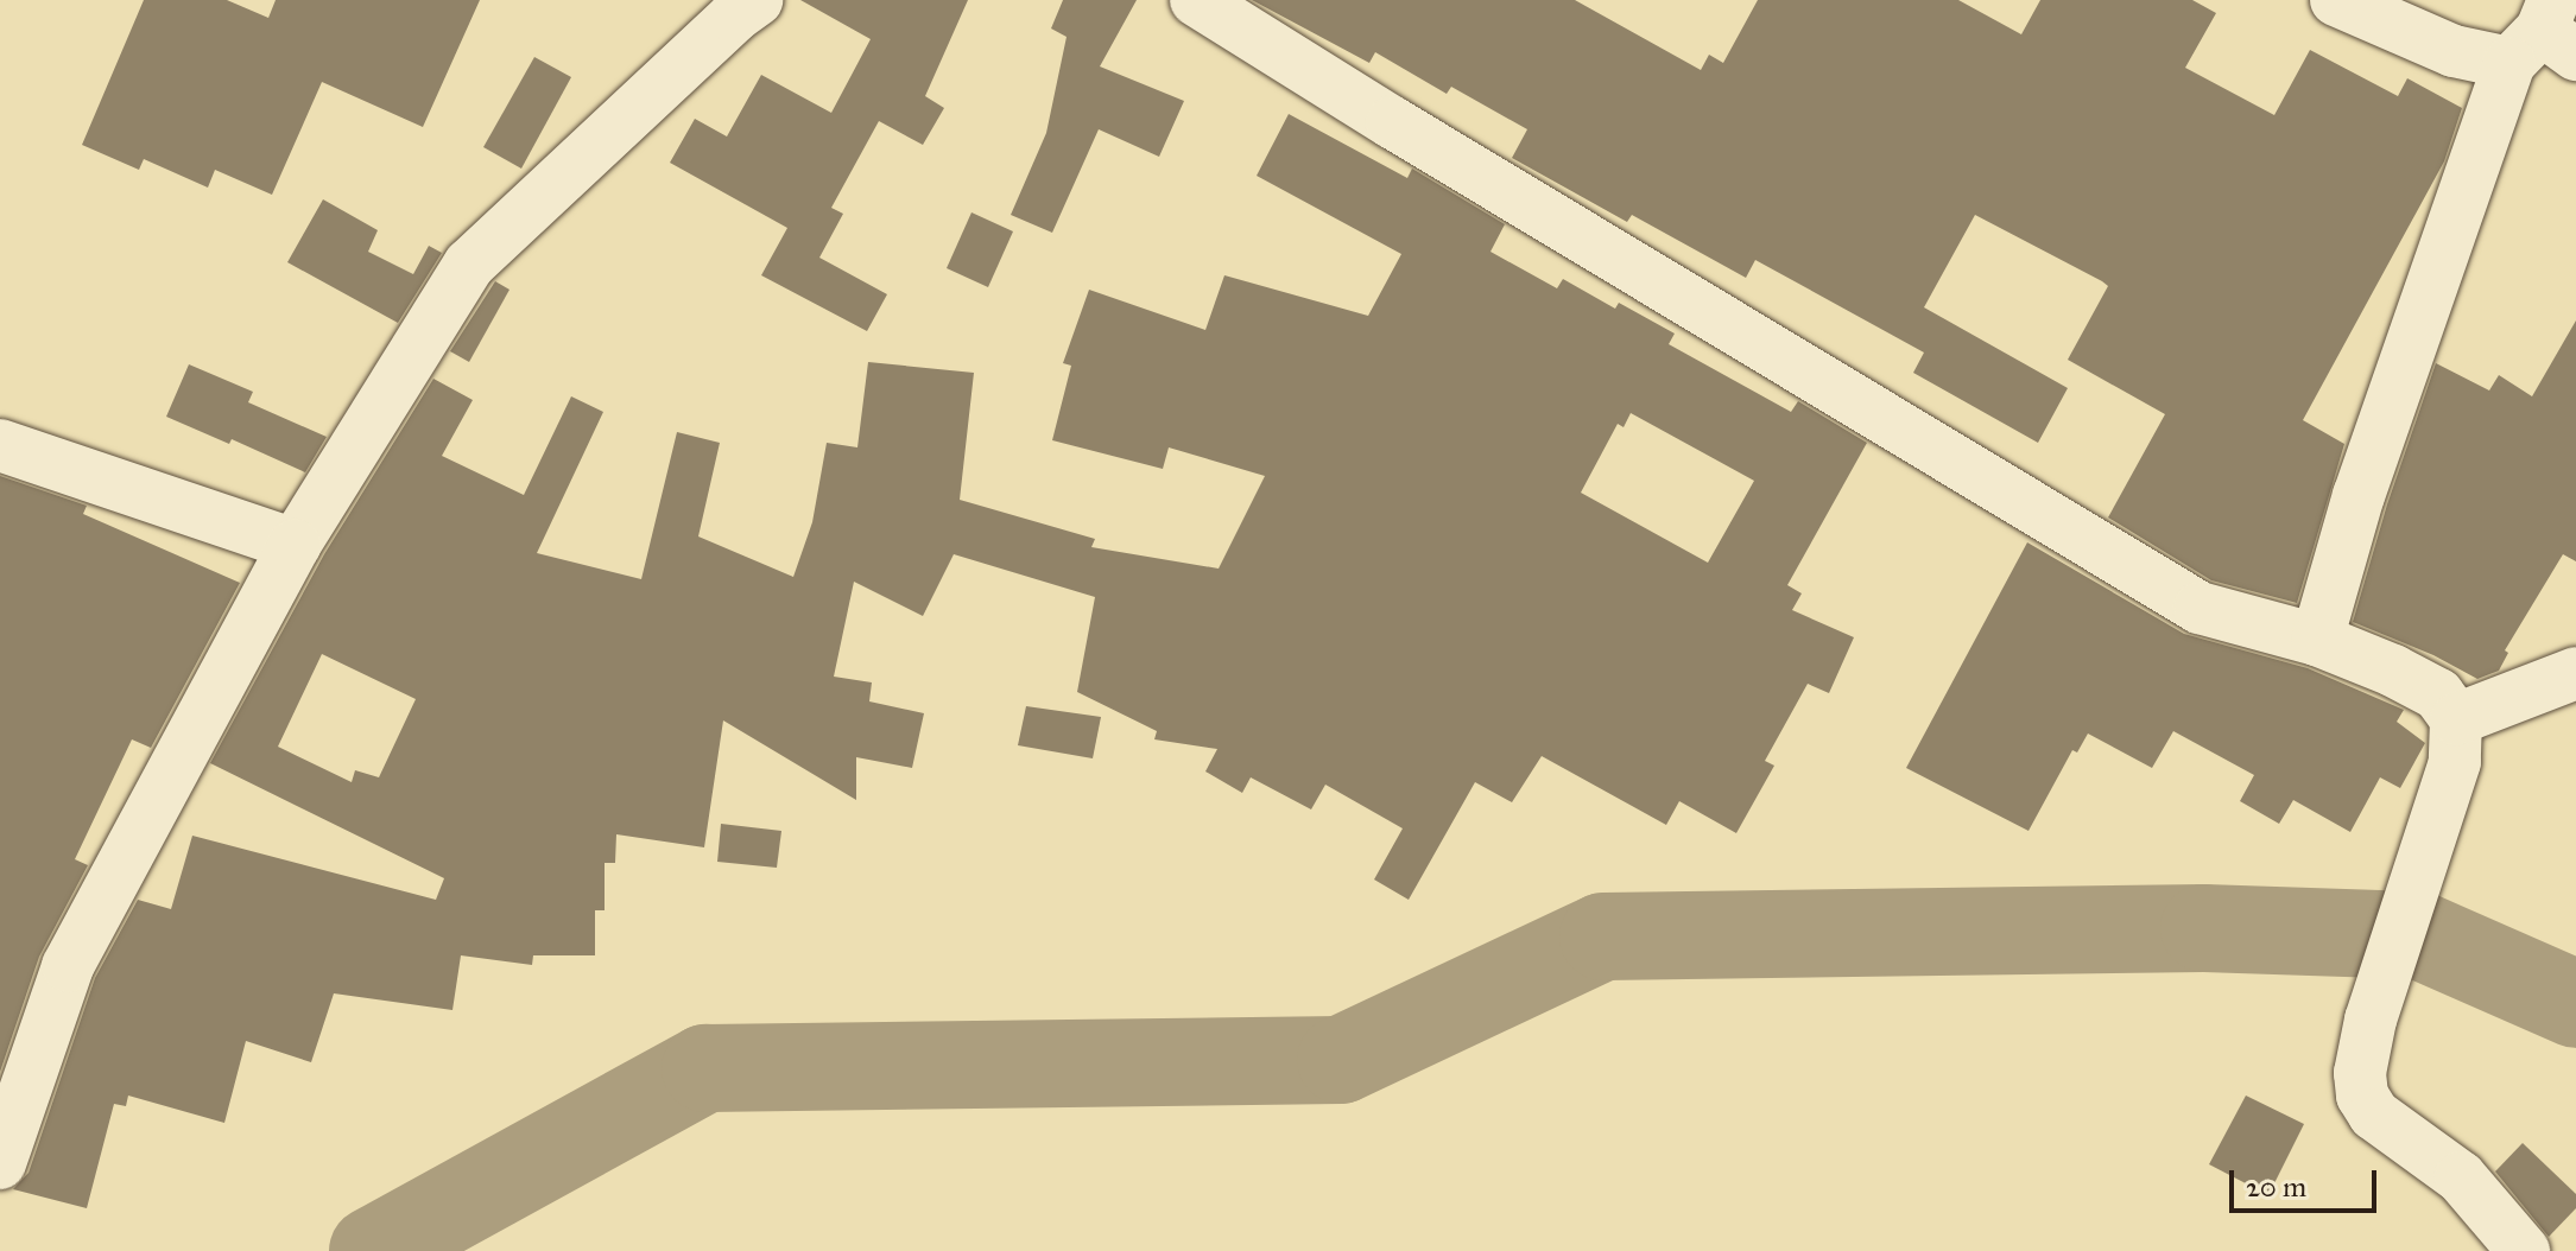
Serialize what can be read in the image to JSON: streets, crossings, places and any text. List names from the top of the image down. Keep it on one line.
{"scale_bar":"20 m"}
